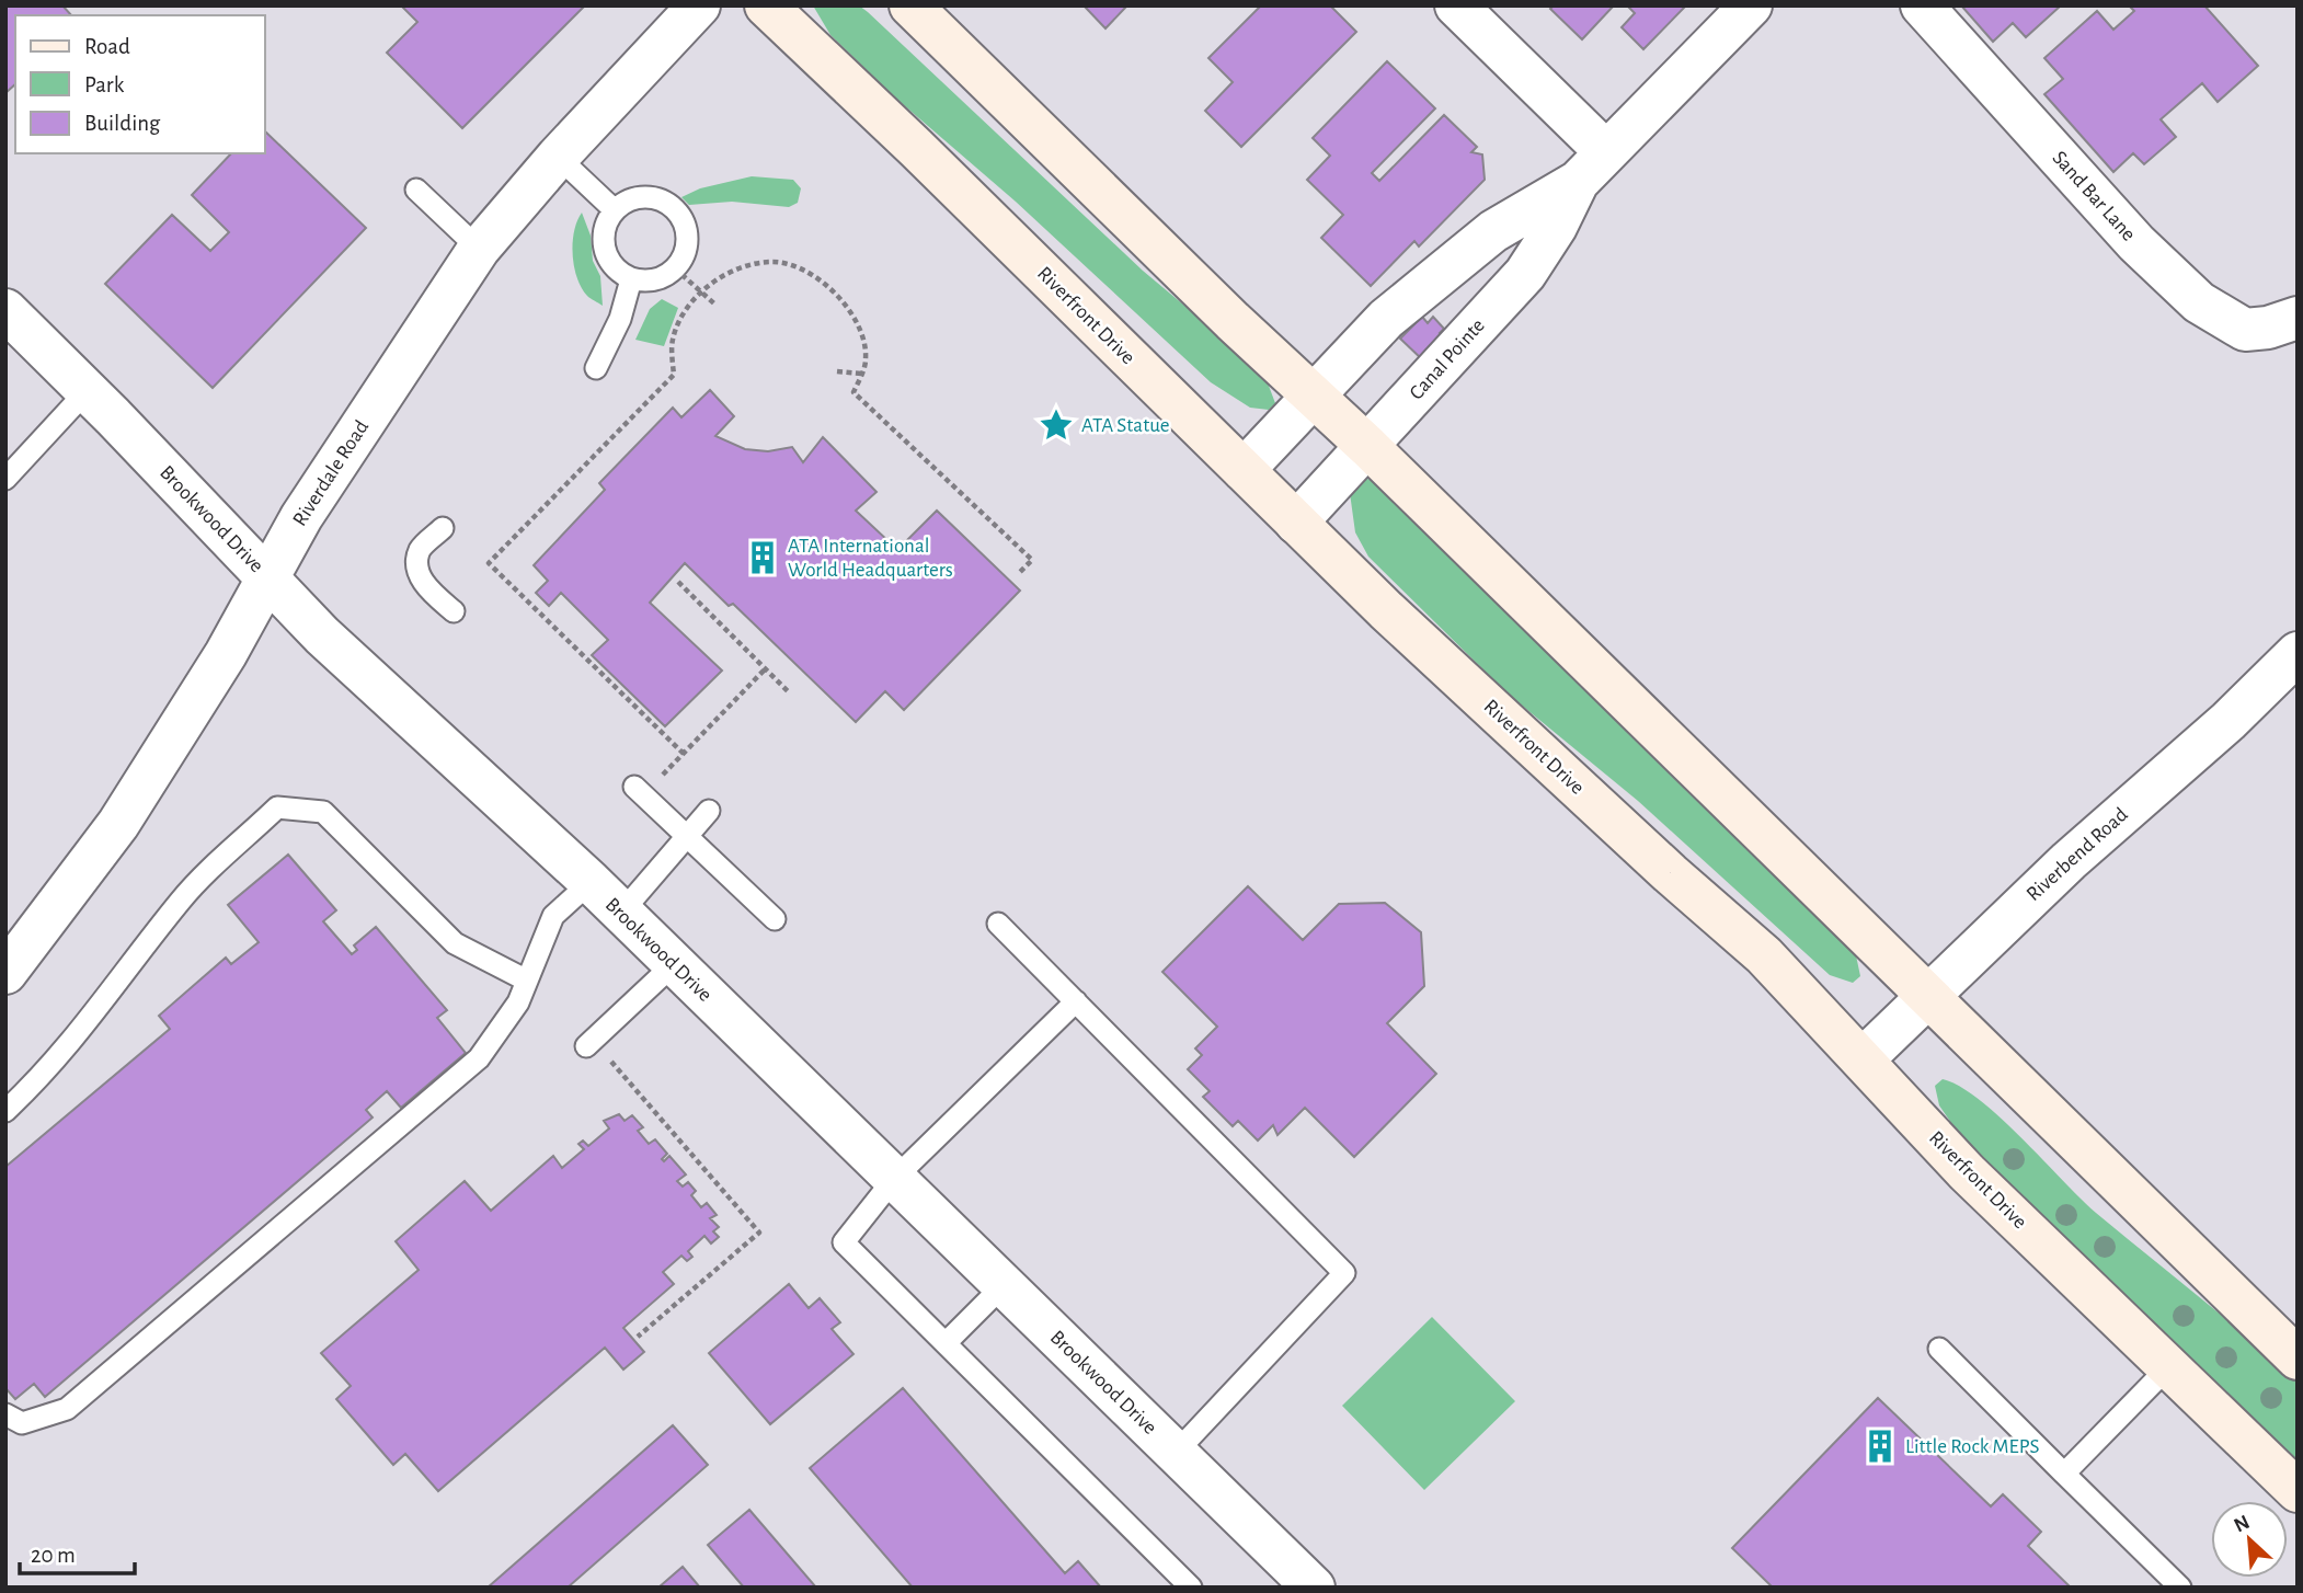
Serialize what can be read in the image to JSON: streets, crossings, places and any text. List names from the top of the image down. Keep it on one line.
{"streets":{"street":["Sand Bar Lane","Riverfront Drive","Canal Pointe","Riverdale Road","Brookwood Drive","Riverbend Road"]},"crossings":[["Riverfront Drive","Canal Pointe"],["Riverfront Drive","Riverbend Road"],["Riverdale Road","Brookwood Drive"]],"places":{"place":["ATA Statue"],"building":["ATA International World Headquarters","Little Rock MEPS"]},"legend":["Road","Park","Building"],"scale_bar":"20 m","north":"top left"}
